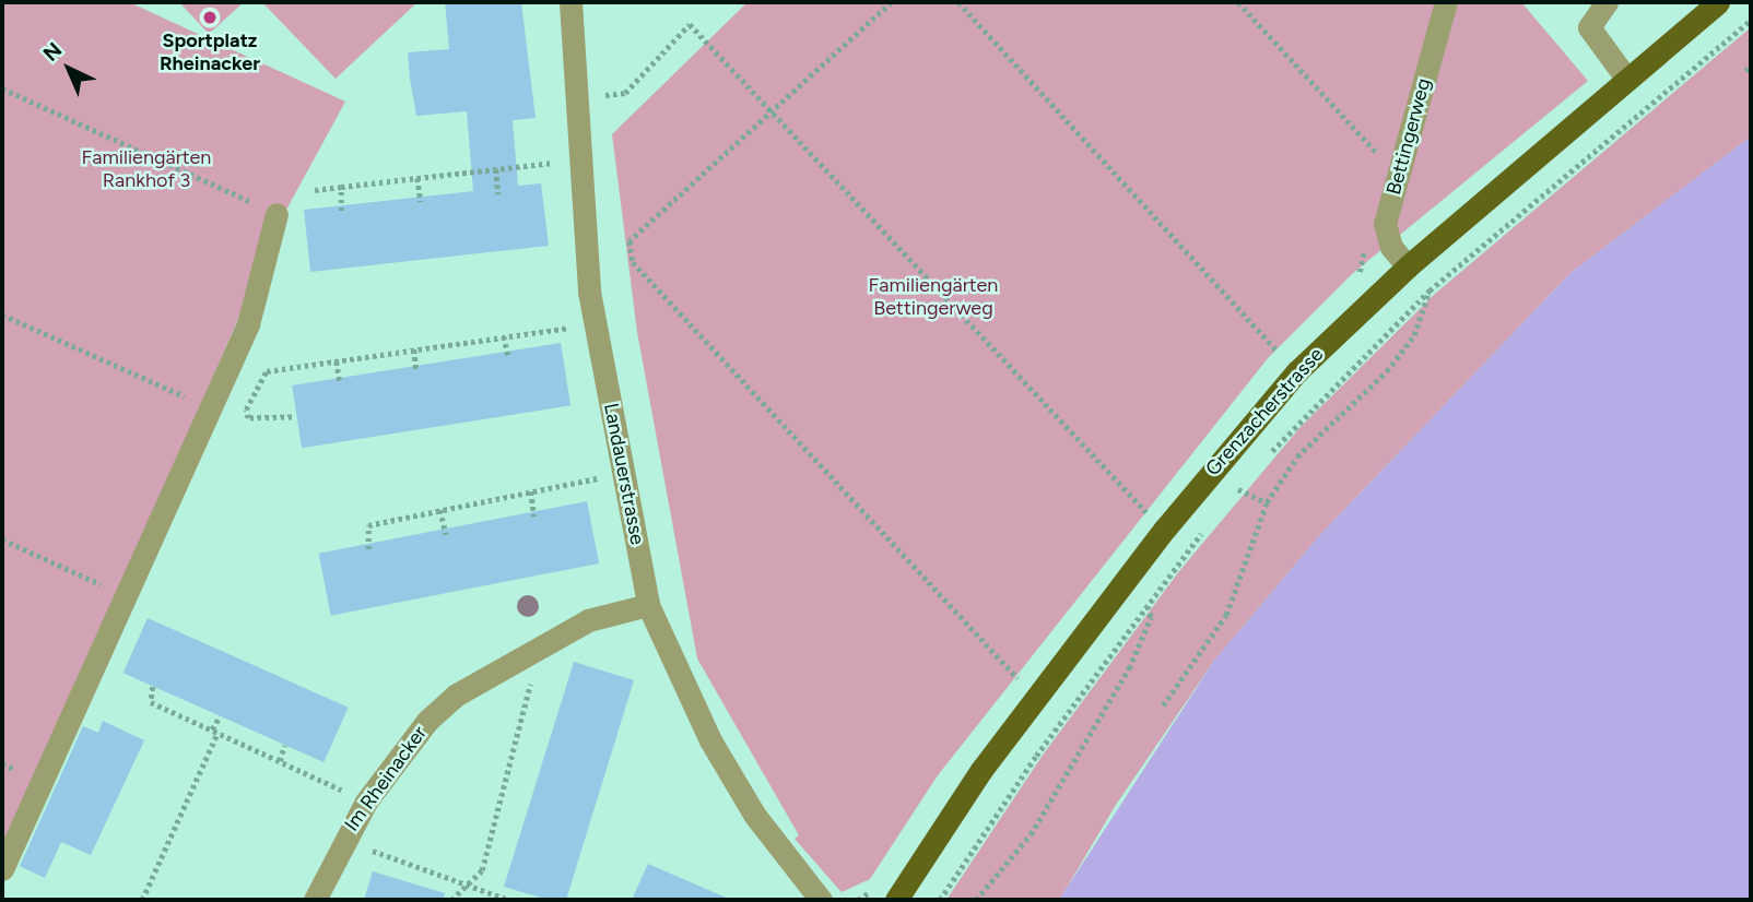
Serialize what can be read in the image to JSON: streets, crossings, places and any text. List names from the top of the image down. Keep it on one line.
{"streets":{"main road":["Grenzacherstrasse"],"street":["Bettingerweg","Landauerstrasse","Im Rheinacker"]},"crossings":[["Bettingerweg","Grenzacherstrasse"],["Landauerstrasse","Im Rheinacker"]],"parks":["Familiengärten Rankhof 3","Familiengärten Bettingerweg"],"places":["Sportplatz Rheinacker"],"north":"top left"}
